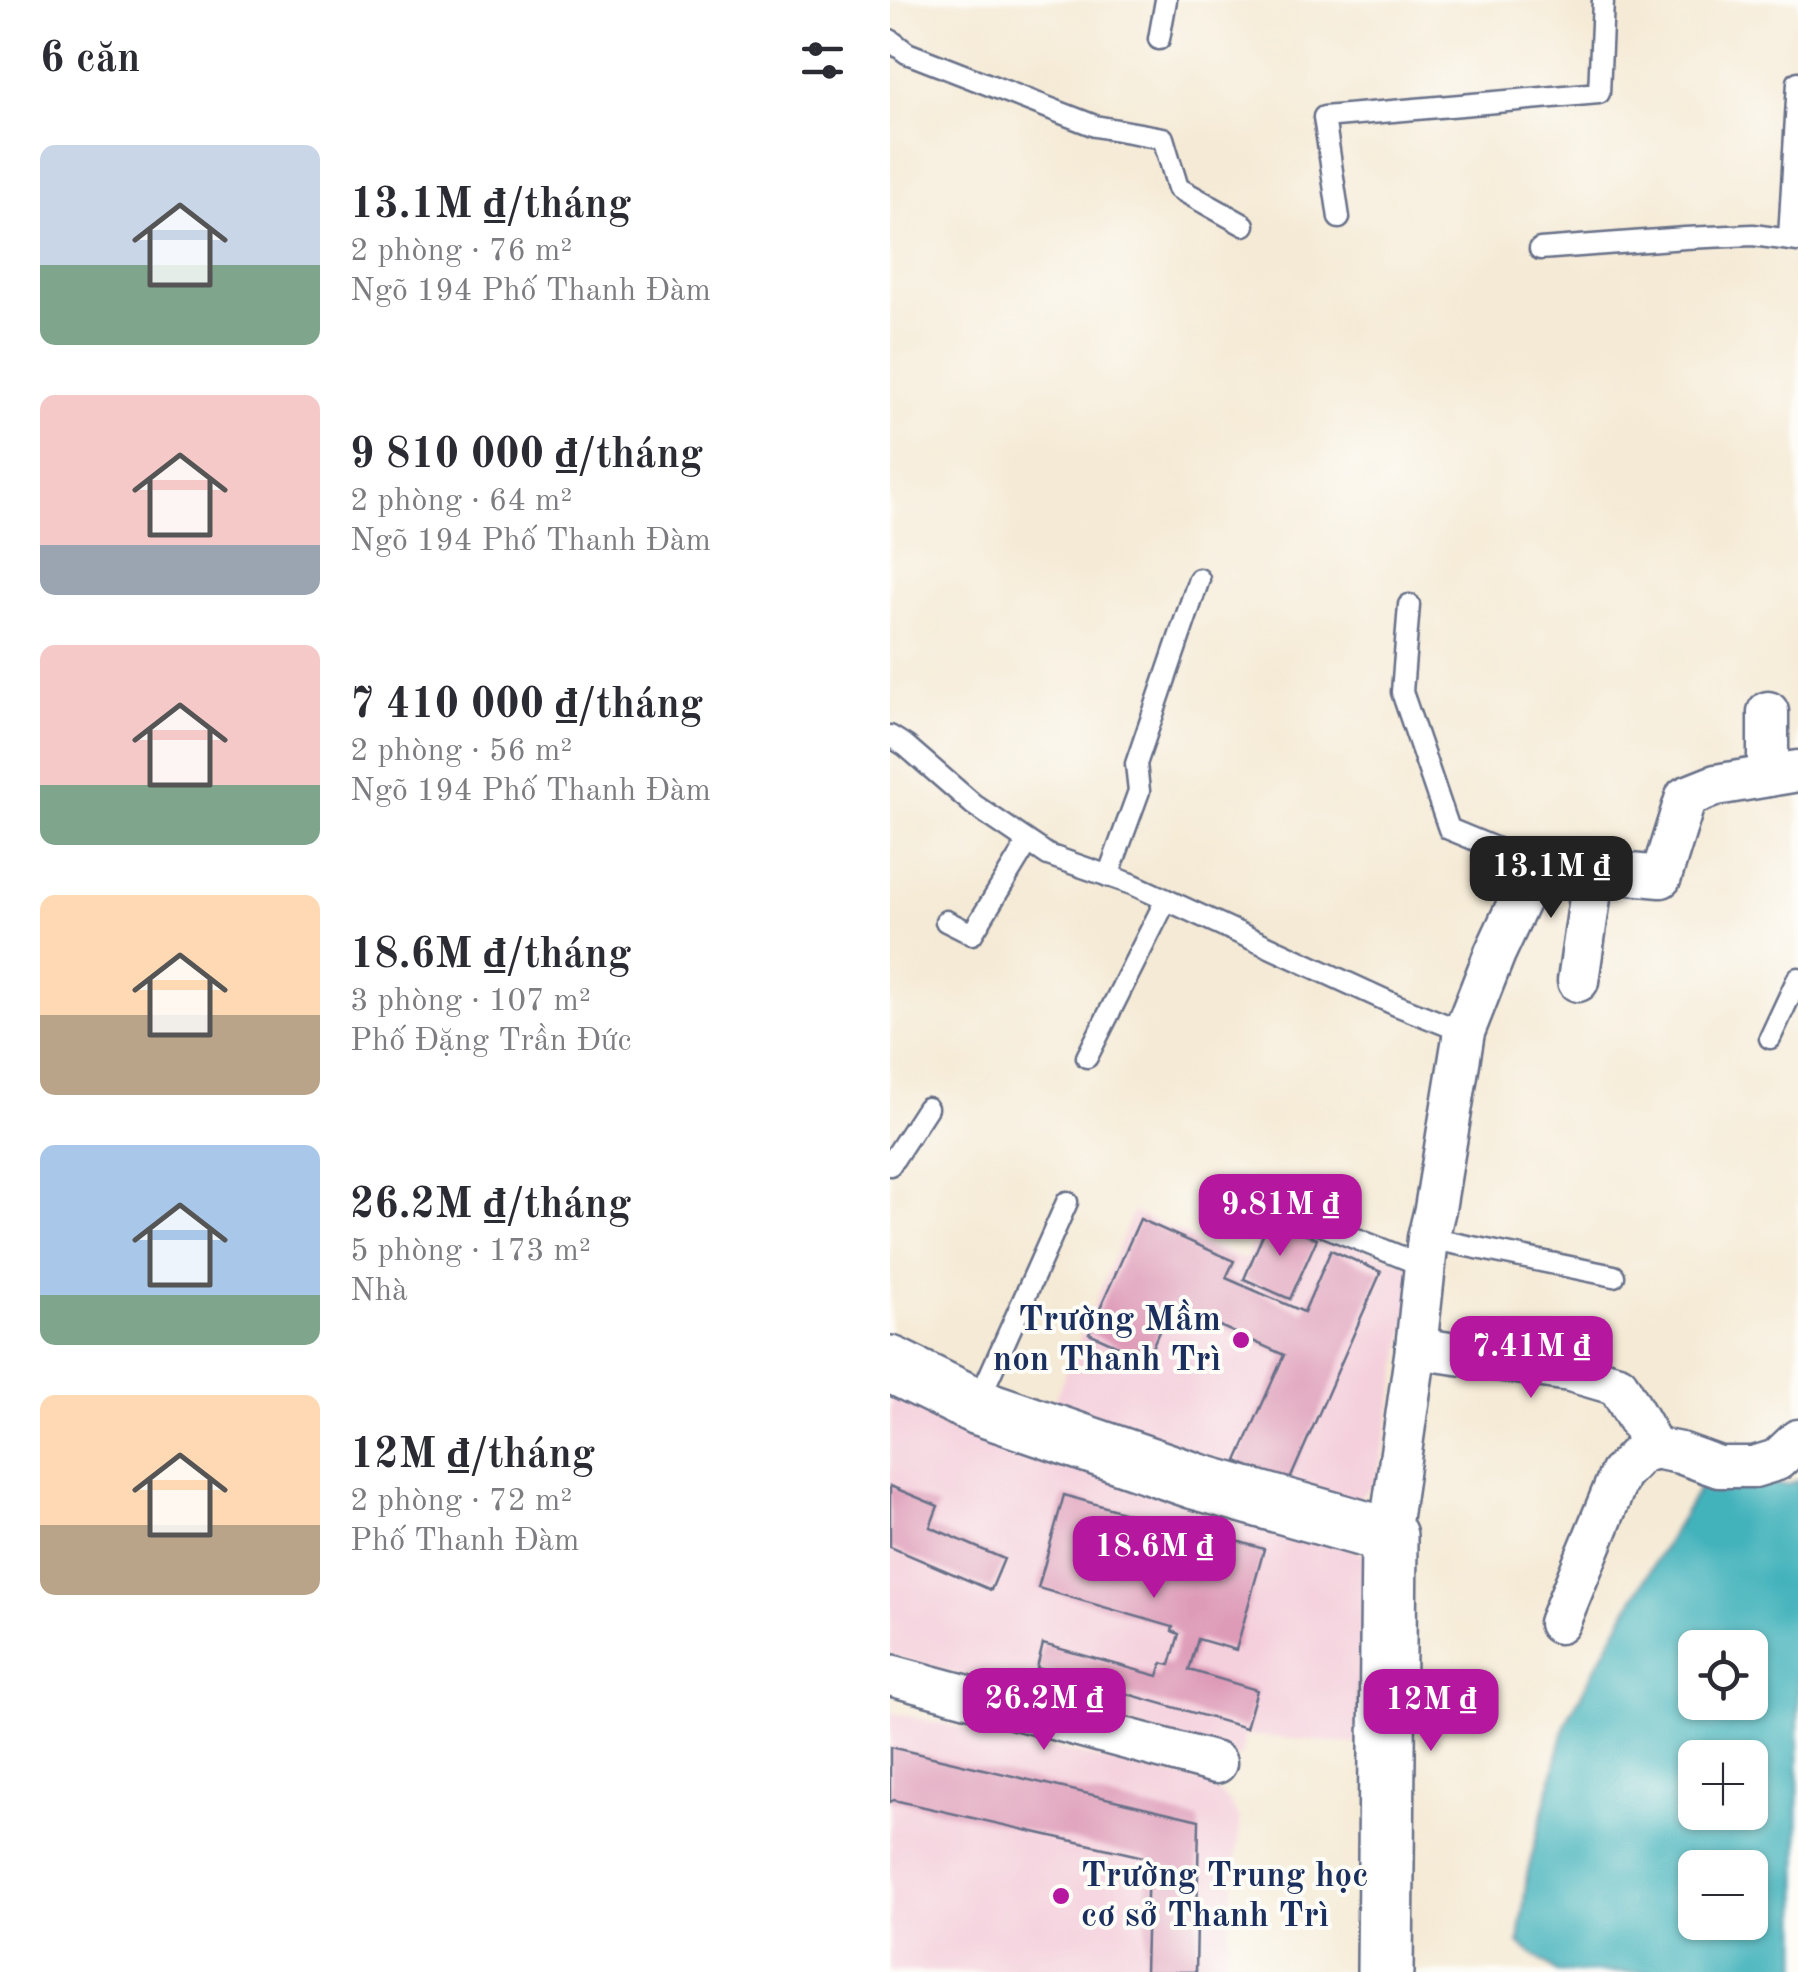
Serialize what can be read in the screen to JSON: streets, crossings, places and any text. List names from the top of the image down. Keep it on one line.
{"places":["Trường Mầm non Thanh Trì","Trường Trung học cơ sở Thanh Trì"],"page":{"heading":"6 căn","list":[{"name":"13.1M ₫/tháng","note":"2 phòng · 76 m² · Ngõ 194 Phố Thanh Đàm"},{"name":"9 810 000 ₫/tháng","note":"2 phòng · 64 m² · Ngõ 194 Phố Thanh Đàm"},{"name":"7 410 000 ₫/tháng","note":"2 phòng · 56 m² · Ngõ 194 Phố Thanh Đàm"},{"name":"18.6M ₫/tháng","note":"3 phòng · 107 m² · Phố Đặng Trần Đức"},{"name":"26.2M ₫/tháng","note":"5 phòng · 173 m² · Nhà"},{"name":"12M ₫/tháng","note":"2 phòng · 72 m² · Phố Thanh Đàm"}],"price":["13.1M ₫","9.81M ₫","7.41M ₫","18.6M ₫","26.2M ₫","12M ₫"],"map_buttons":["+","−"]}}
